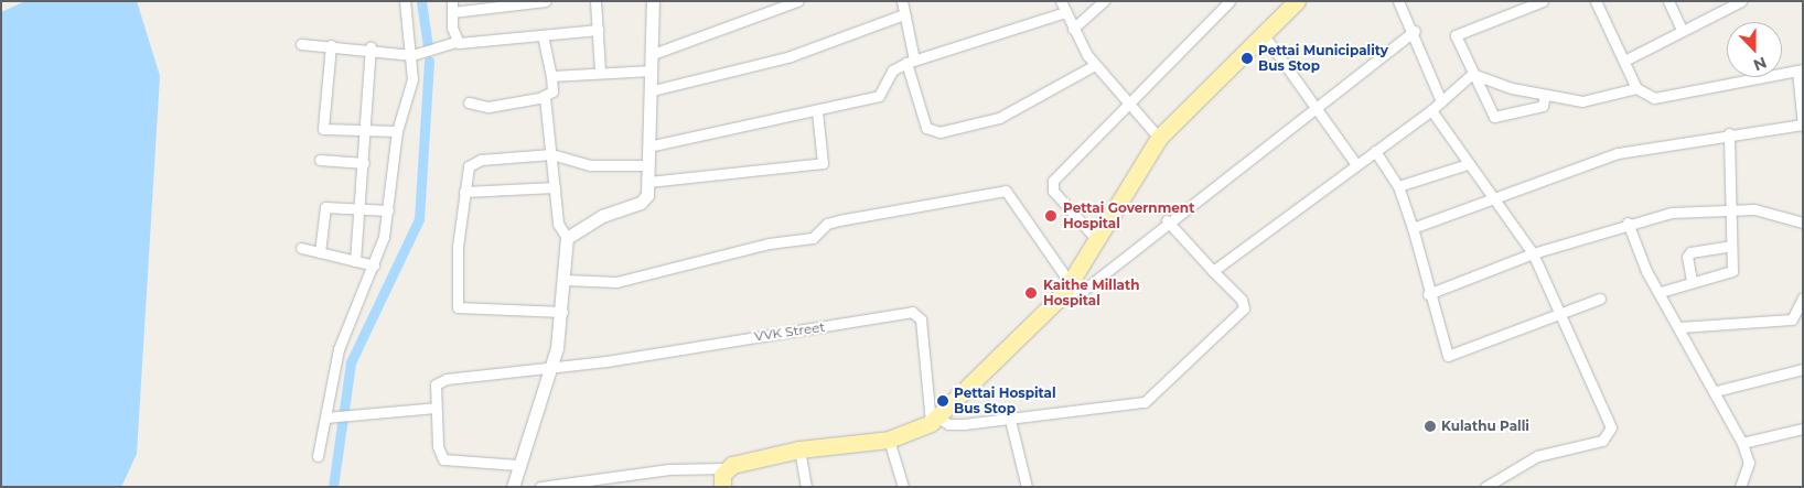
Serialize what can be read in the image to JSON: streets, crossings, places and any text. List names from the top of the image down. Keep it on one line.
{"streets":{"street":["VVK Street"]},"places":["Pettai Municipality Bus Stop","Pettai Government Hospital","Kaithe Millath Hospital","Pettai Hospital Bus Stop","Kulathu Palli"],"north":"bottom"}
